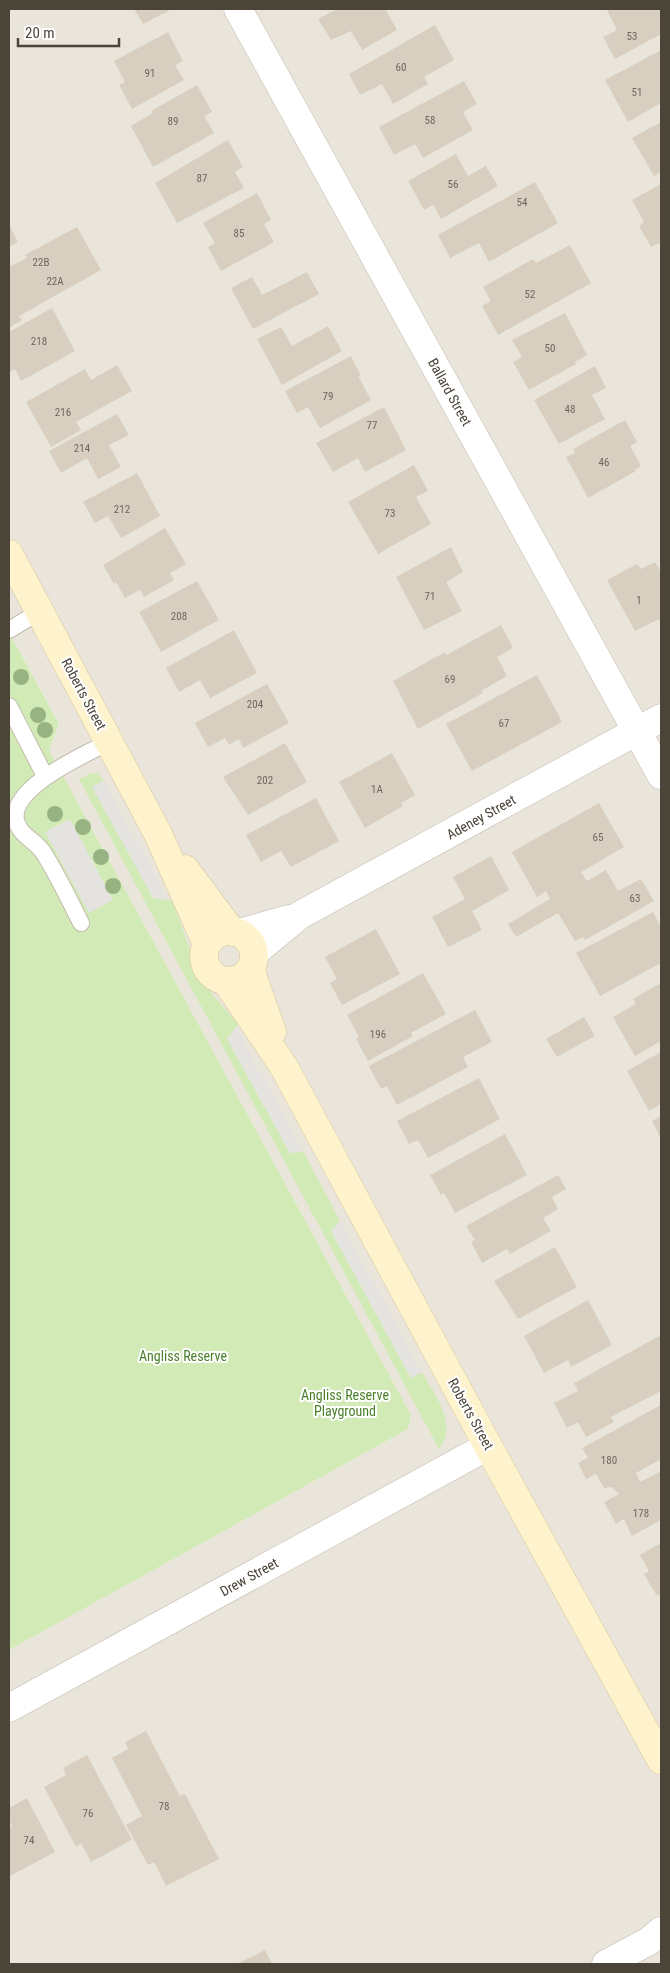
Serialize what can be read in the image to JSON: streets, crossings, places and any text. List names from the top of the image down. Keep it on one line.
{"streets":{"street":["Ballard Street","Roberts Street","Adeney Street","Drew Street"]},"crossings":[["Ballard Street","Adeney Street"],["Roberts Street","Adeney Street"],["Roberts Street","Drew Street"]],"parks":["Angliss Reserve","Angliss Reserve Playground"],"house_numbers":["53","60","91","51","58","89","87","56","54","85","22B","22A","52","218","50","79","48","216","77","214","46","212","73","71","1","208","69","204","67","202","1A","65","63","196","180","178","78","76","74"],"scale_bar":"20 m"}
